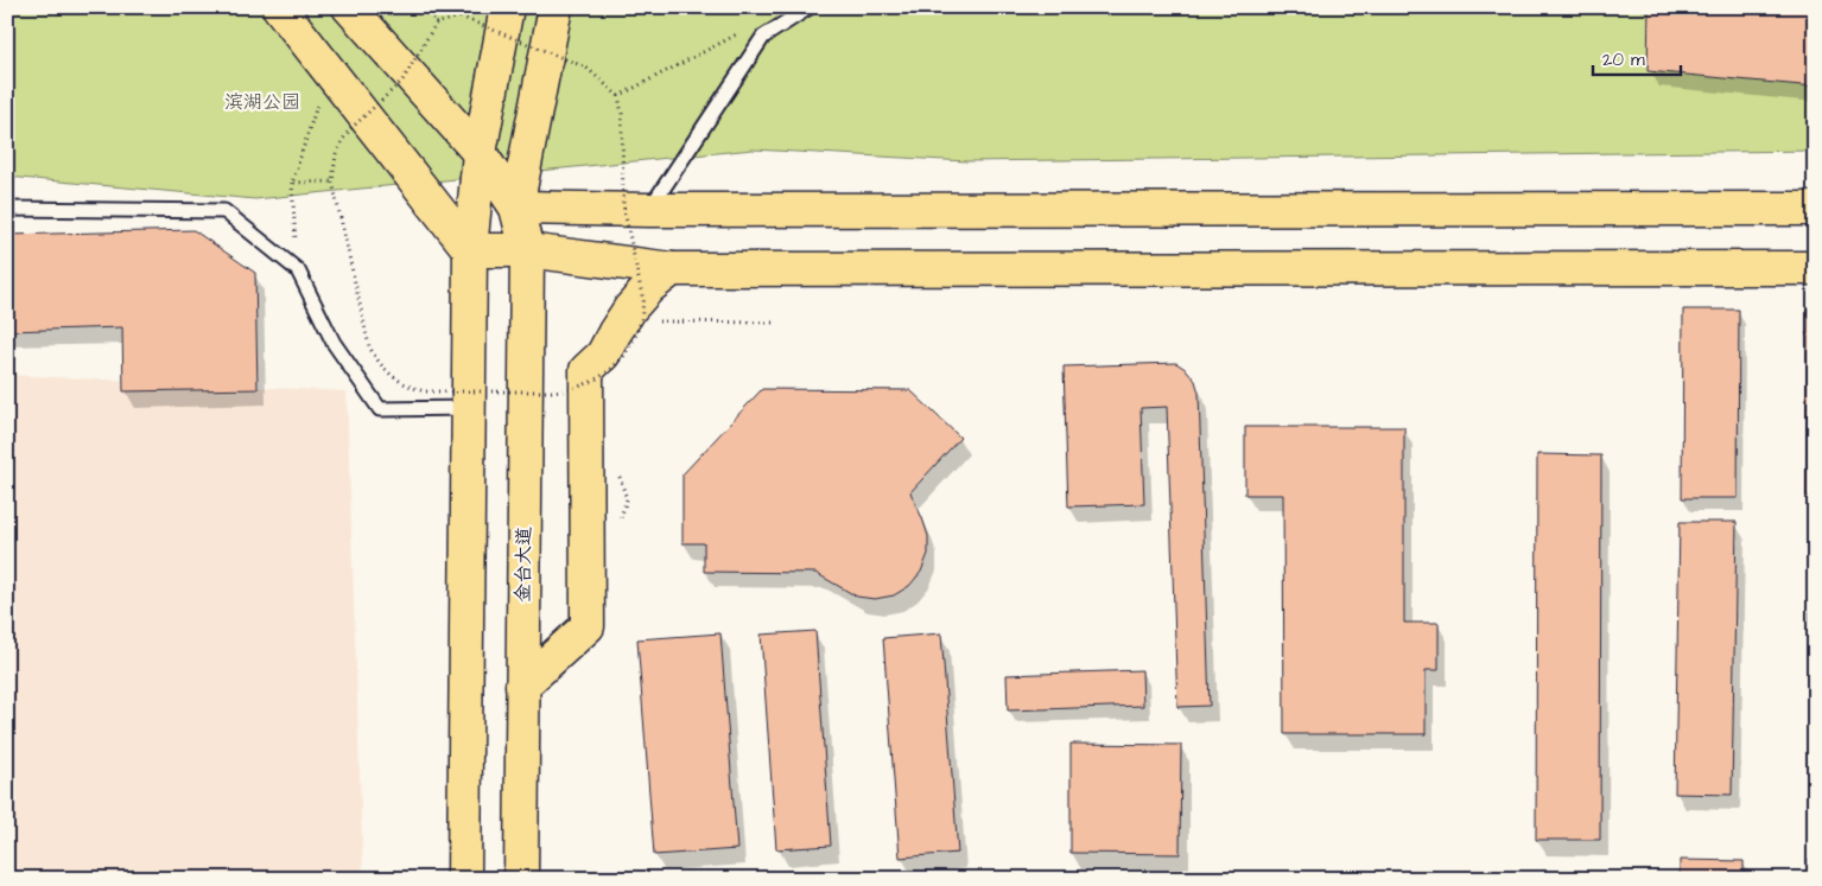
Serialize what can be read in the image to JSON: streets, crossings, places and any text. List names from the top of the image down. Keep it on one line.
{"streets":{"main road":["金台大道"]},"parks":["滨湖公园"],"scale_bar":"20 m"}
